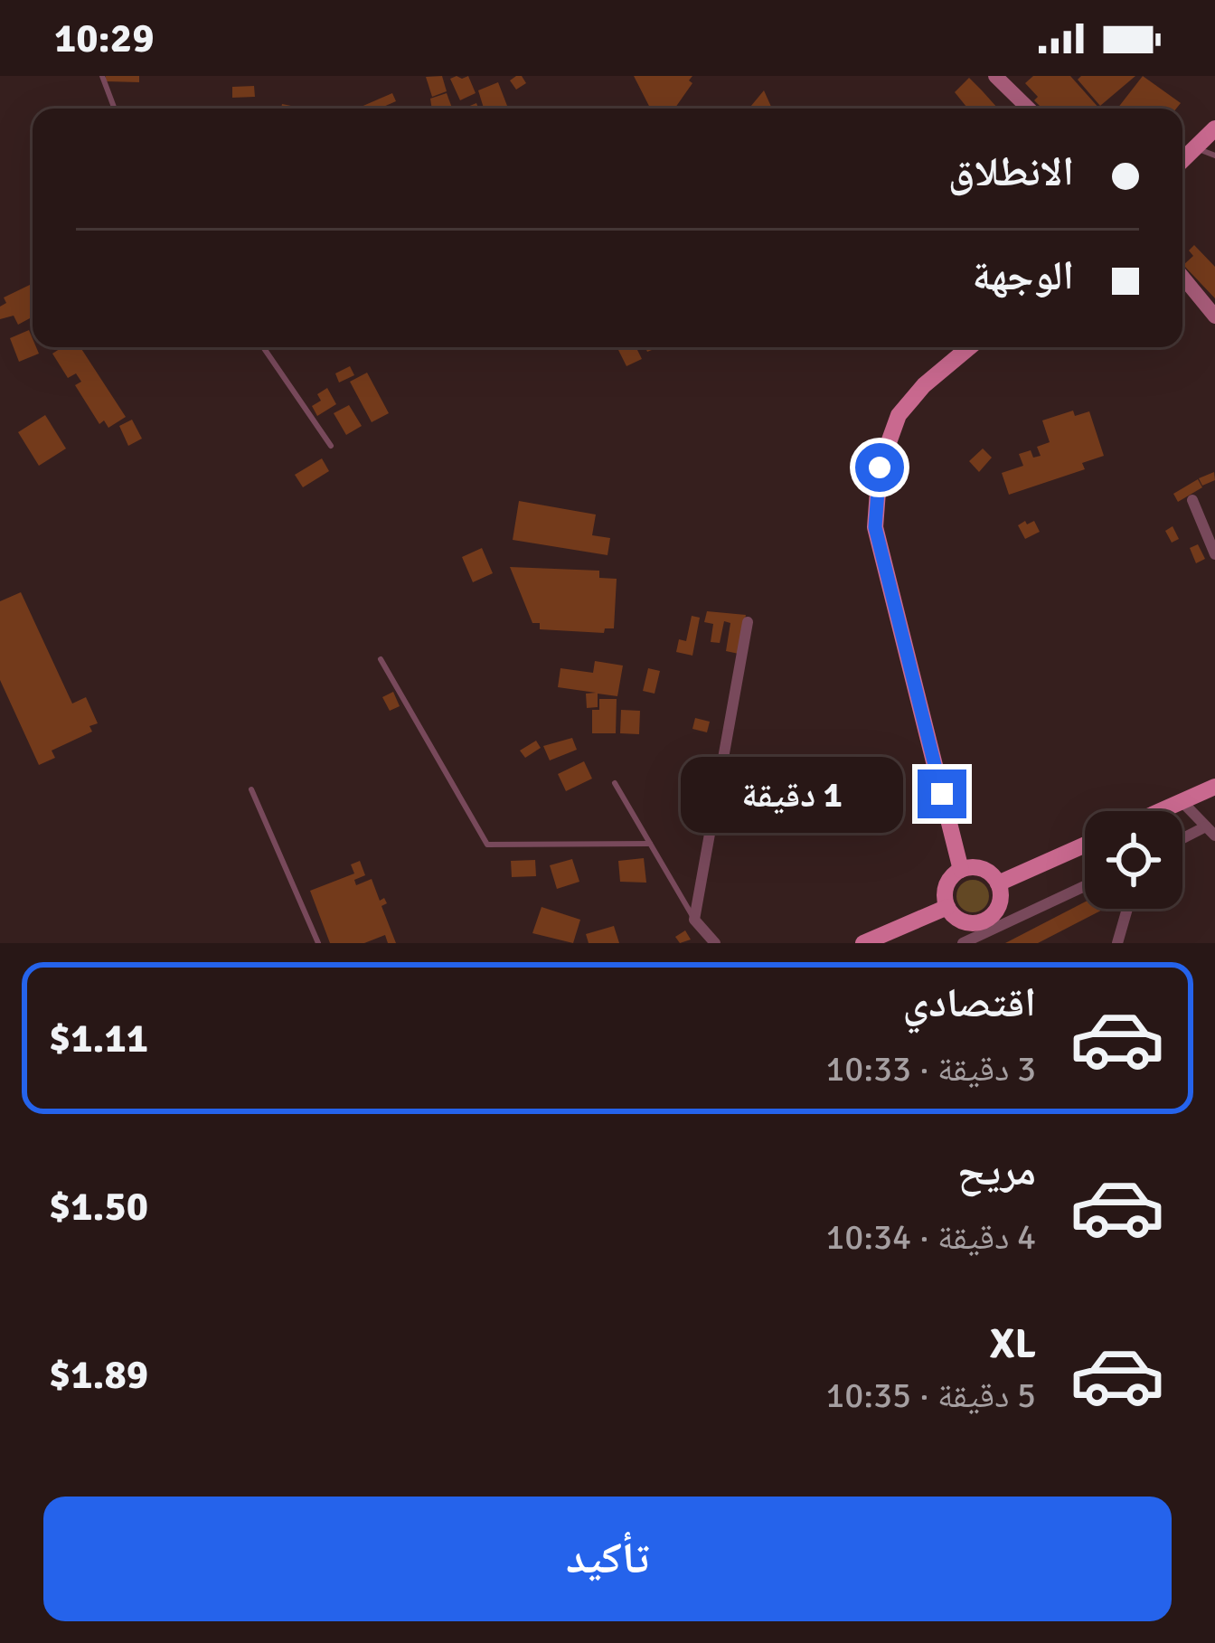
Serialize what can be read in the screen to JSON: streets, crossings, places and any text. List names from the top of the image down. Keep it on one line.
{"page":{"status":"10:29","banner":["الانطلاق","الوجهة"],"bubble":"1 دقيقة","list":[{"name":"اقتصادي","note":"3 دقيقة · 10:33","value":"$1.11"},{"name":"مريح","note":"4 دقيقة · 10:34","value":"$1.50"},{"name":"XL","note":"5 دقيقة · 10:35","value":"$1.89"}],"buttons":"تأكيد"}}
